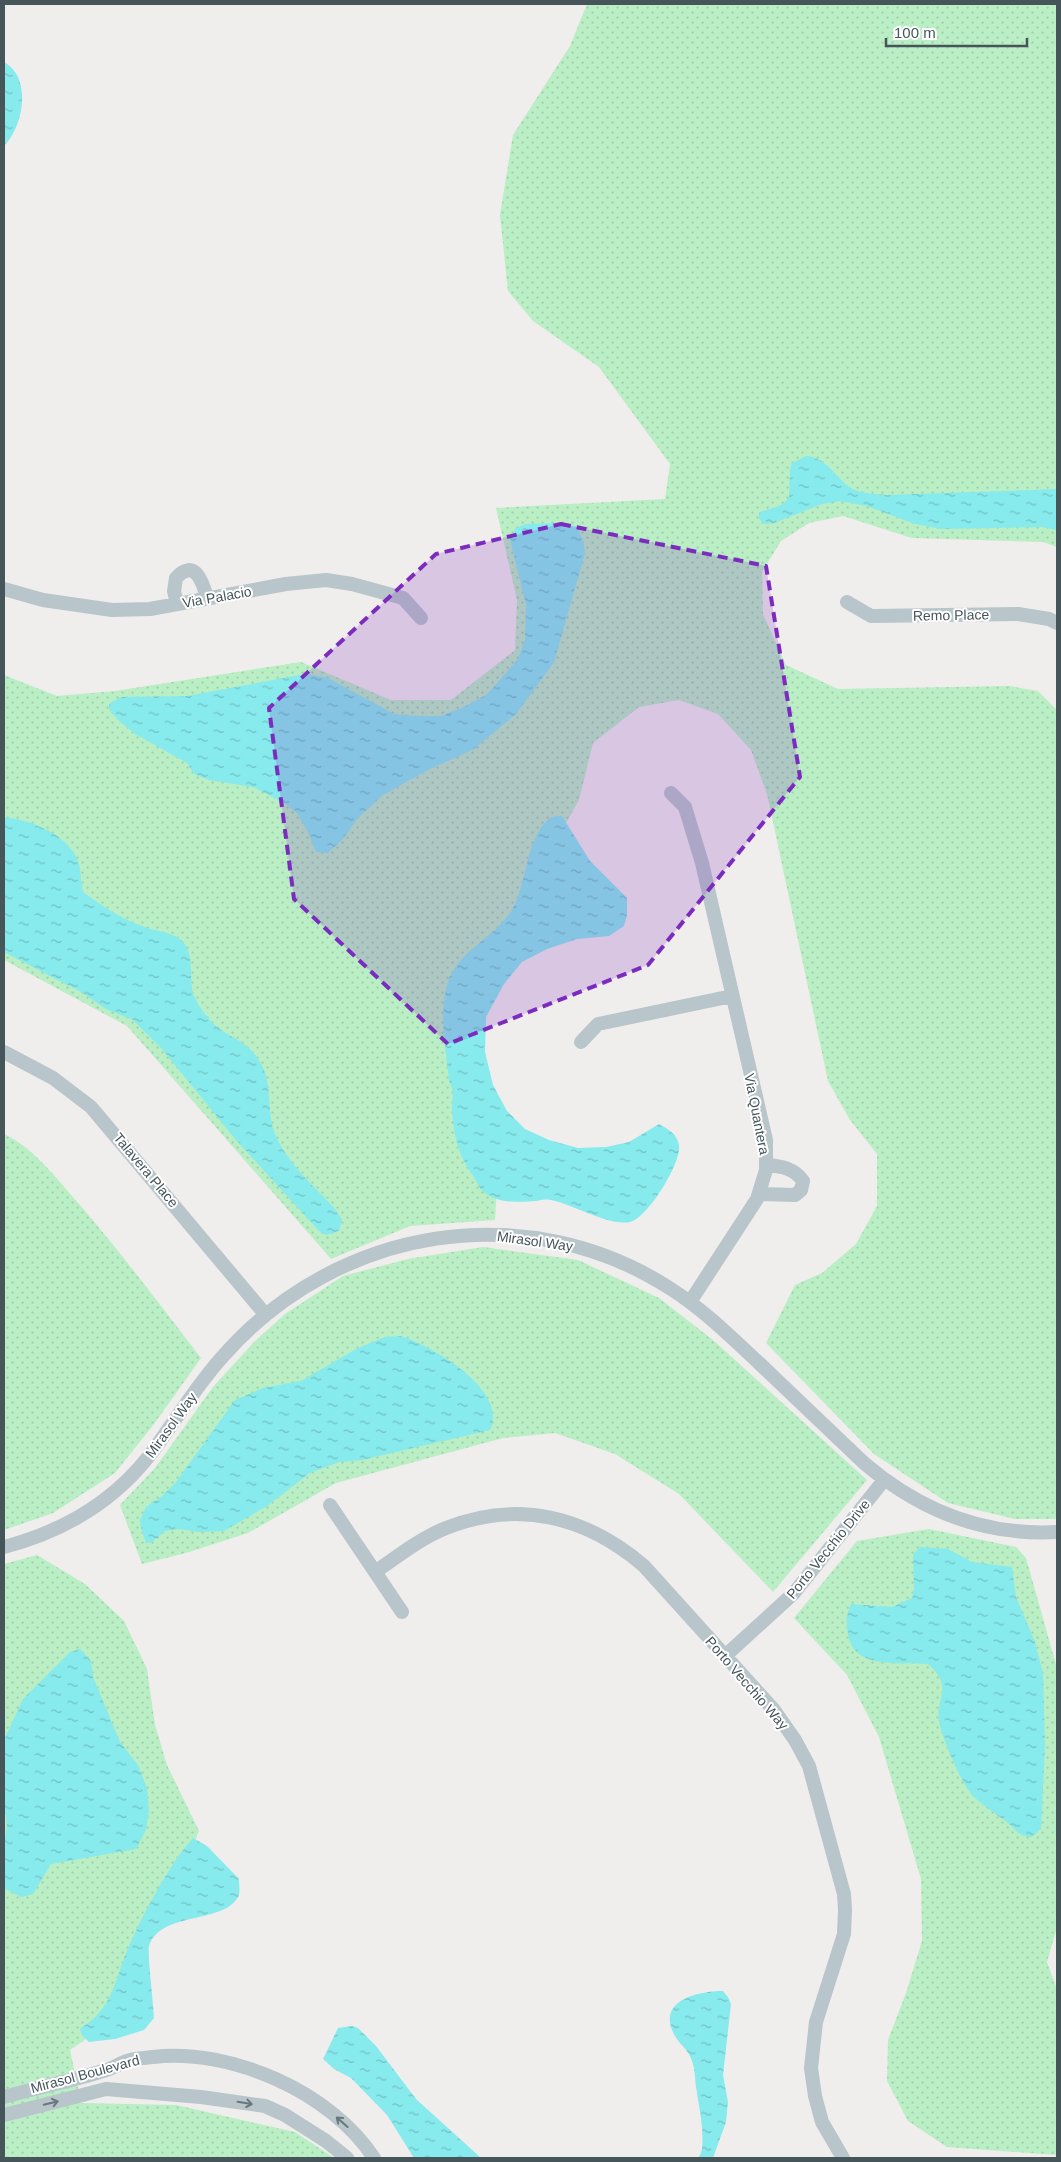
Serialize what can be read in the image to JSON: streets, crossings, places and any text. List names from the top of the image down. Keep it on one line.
{"streets":{"street":["Via Palacio","Remo Place","Via Quantera","Talavera Place","Mirasol Way","Porto Vecchio Drive","Porto Vecchio Way","Mirasol Boulevard"]},"crossings":[["Via Quantera","Mirasol Way"],["Talavera Place","Mirasol Way"],["Mirasol Way","Porto Vecchio Drive"],["Porto Vecchio Drive","Porto Vecchio Way"]],"scale_bar":"100 m"}
